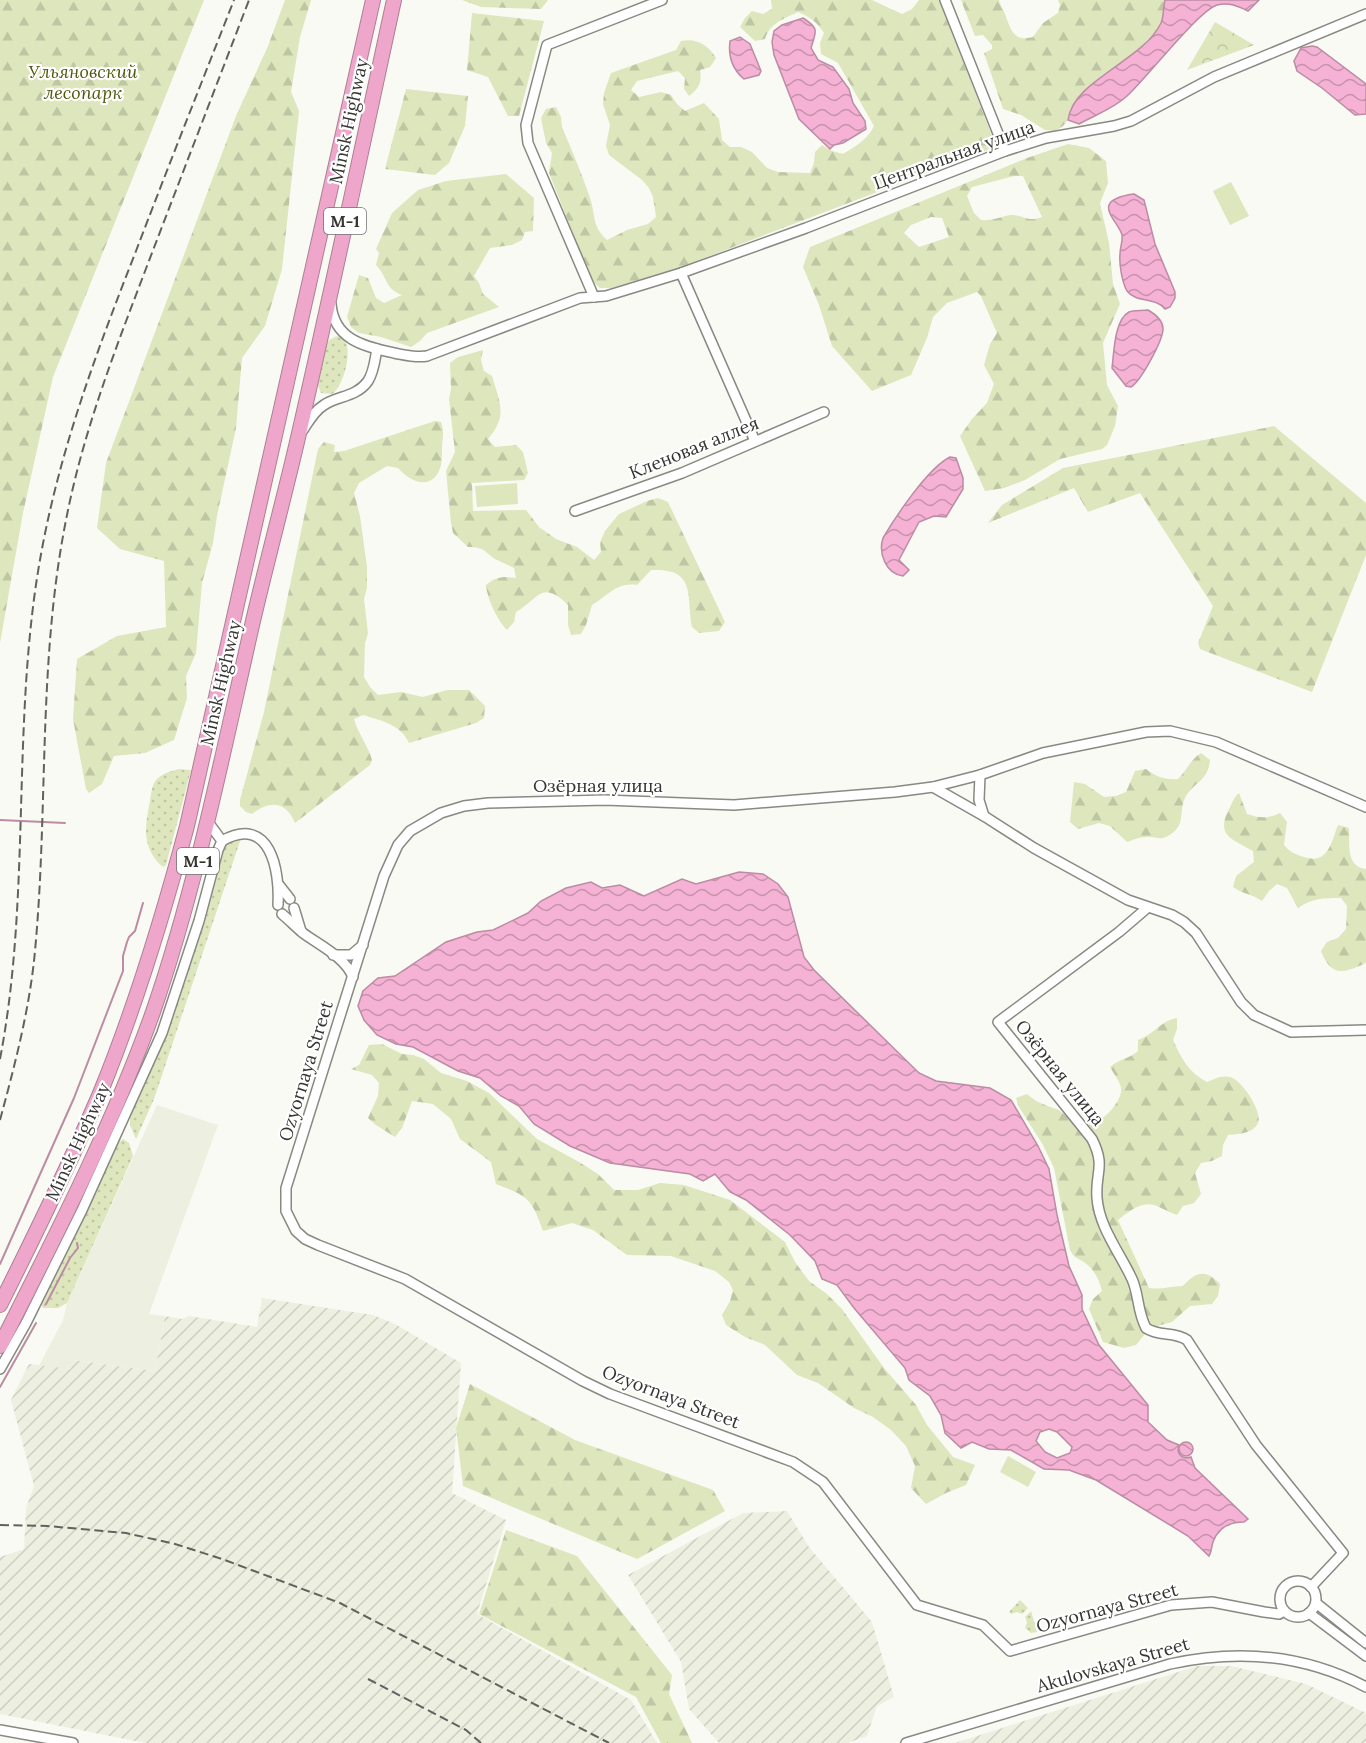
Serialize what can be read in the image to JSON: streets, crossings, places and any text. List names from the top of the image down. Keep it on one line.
{"streets":{"highway":["Minsk Highway","М-1"],"street":["Центральная улица","Кленовая аллея","Озёрная улица","Ozyornaya Street","Akulovskaya Street"]},"crossings":[["Озёрная улица","Ozyornaya Street"]],"parks":["Ульяновский лесопарк"]}
